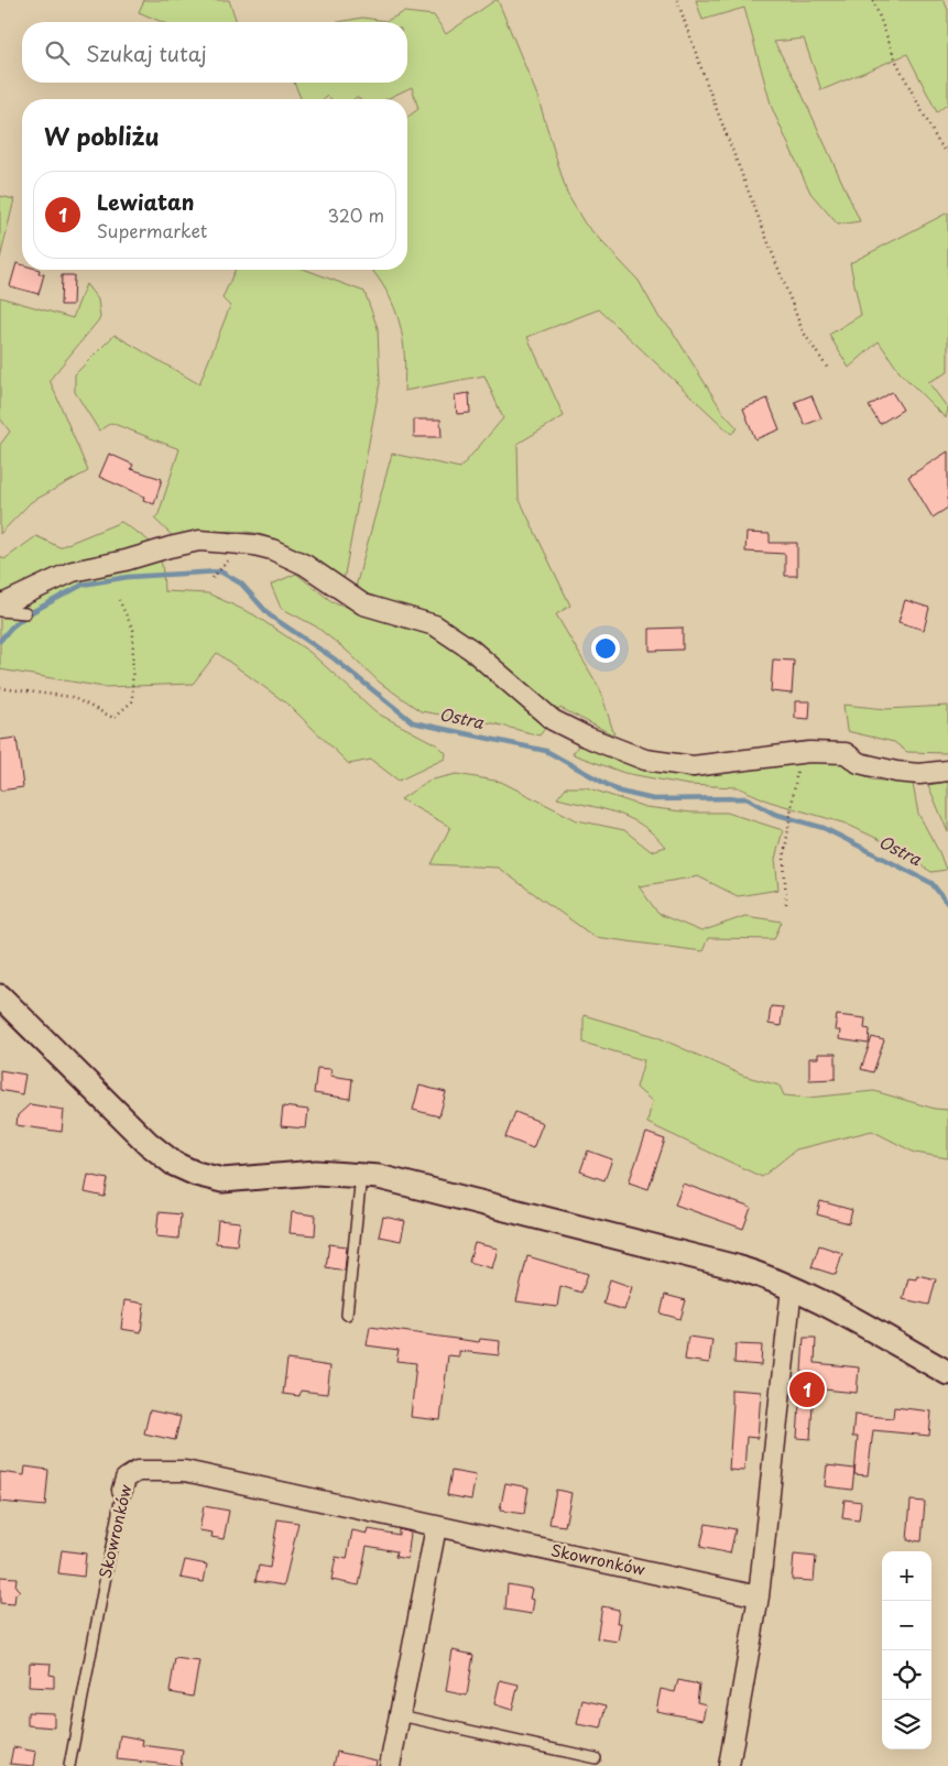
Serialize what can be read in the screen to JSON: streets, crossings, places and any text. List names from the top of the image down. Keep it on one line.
{"streets":{"street":["Skowronków"]},"water":["Ostra"],"page":{"search":"Szukaj tutaj","heading":"W pobliżu","list":[{"mark":"1","name":"Lewiatan","note":"Supermarket","value":"320 m"}],"pins":"1","map_buttons":["+","−"]}}
